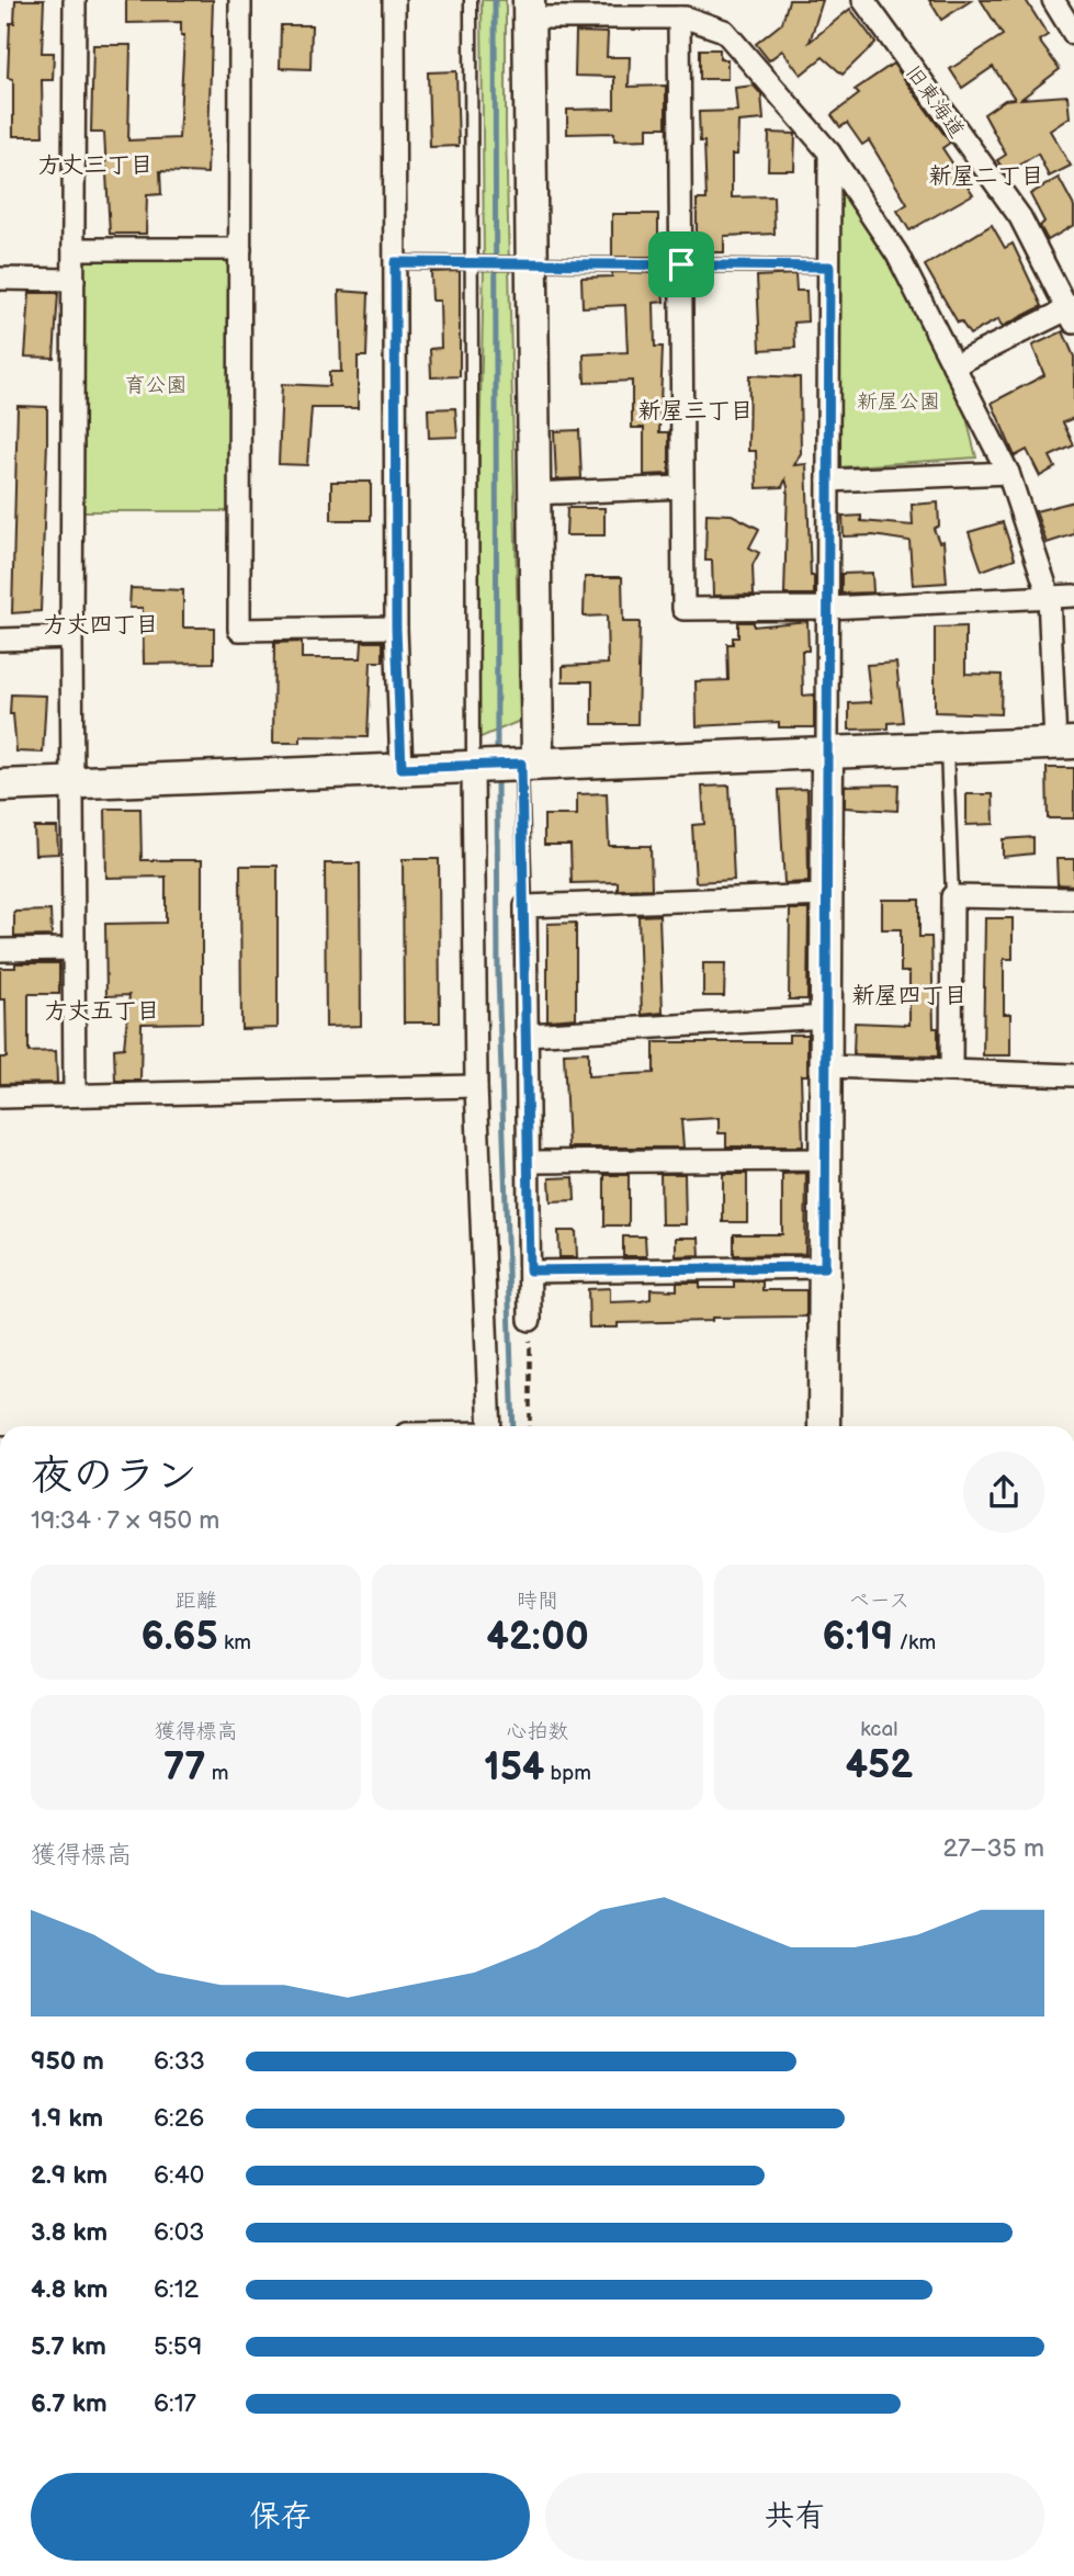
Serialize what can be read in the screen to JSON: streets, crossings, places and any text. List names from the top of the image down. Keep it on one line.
{"streets":{"street":["旧東海道"]},"districts":["方丈三丁目","新屋二丁目","新屋三丁目","方丈四丁目","新屋四丁目","方丈五丁目"],"parks":["育公園","新屋公園"],"page":{"heading":["夜のラン","19:34 · 7 × 950 m"],"stats":[["距離","6.65 km"],["時間","42:00"],["ペース","6:19 /km"],["獲得標高","77 m"],["心拍数","154 bpm"],["kcal","452"]],"chart":["獲得標高","27–35 m"],"list":[{"name":"950 m","note":"6:33"},{"name":"1.9 km","note":"6:26"},{"name":"2.9 km","note":"6:40"},{"name":"3.8 km","note":"6:03"},{"name":"4.8 km","note":"6:12"},{"name":"5.7 km","note":"5:59"},{"name":"6.7 km","note":"6:17"}],"buttons":["保存","共有"]}}
